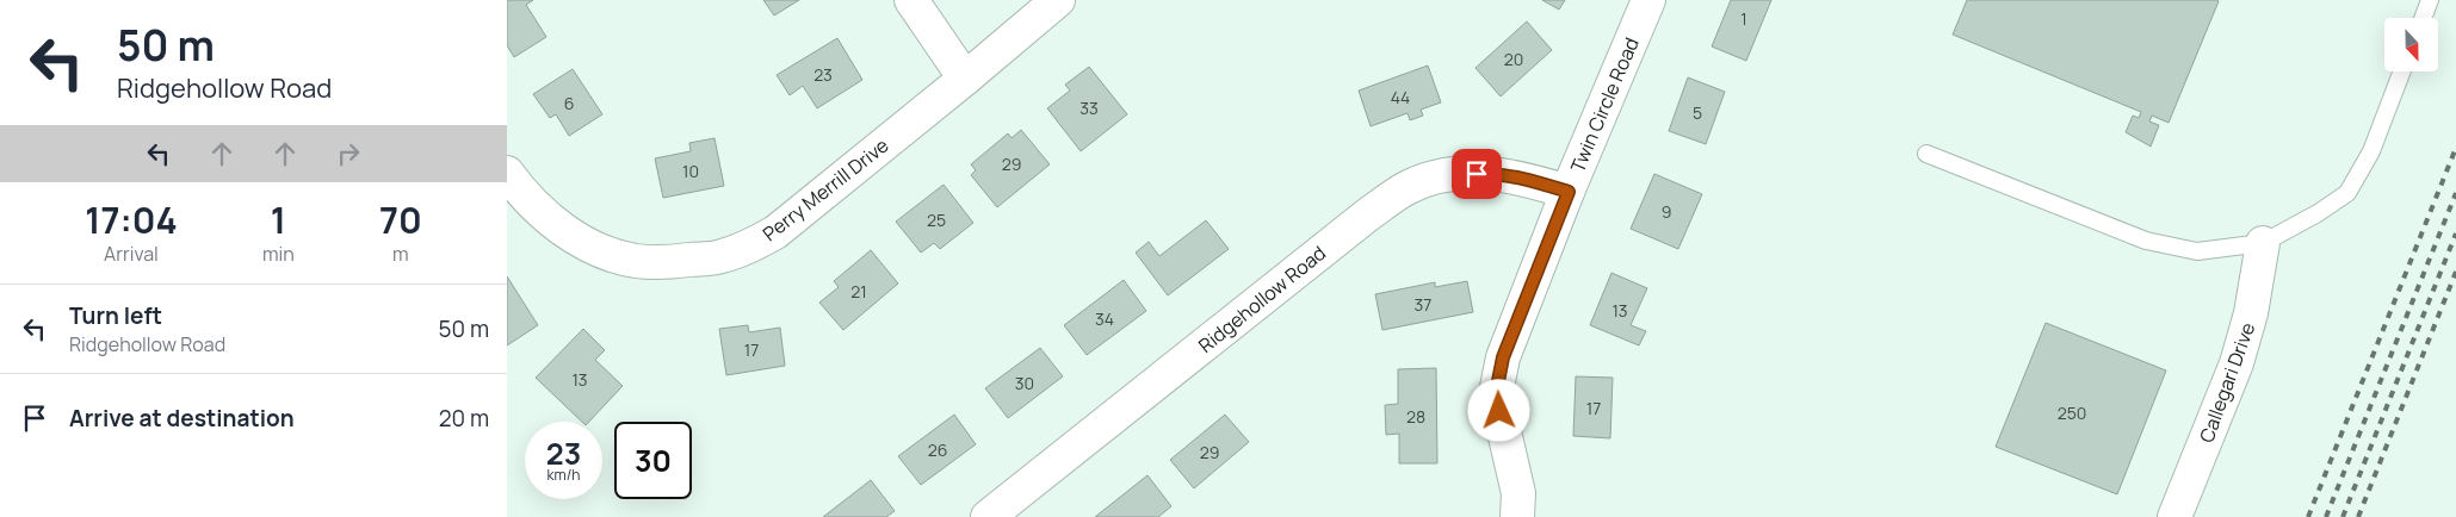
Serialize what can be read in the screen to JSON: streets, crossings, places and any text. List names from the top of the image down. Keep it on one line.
{"streets":{"street":["Twin Circle Road","Perry Merrill Drive","Ridgehollow Road","Callegari Drive"]},"crossings":[["Twin Circle Road","Ridgehollow Road"]],"house_numbers":["1","20","23","44","6","33","5","29","10","9","25","21","37","13","34","17","13","30","17","250","28","26","29"],"north":"bottom","page":{"turn":["50 m","Ridgehollow Road"],"eta":["17:04","Arrival","1","min","70","m"],"list":[{"name":"Turn left","note":"Ridgehollow Road","value":"50 m"},{"name":"Arrive at destination","value":"20 m"}],"speed":"23 km/h","limit":"30"}}
